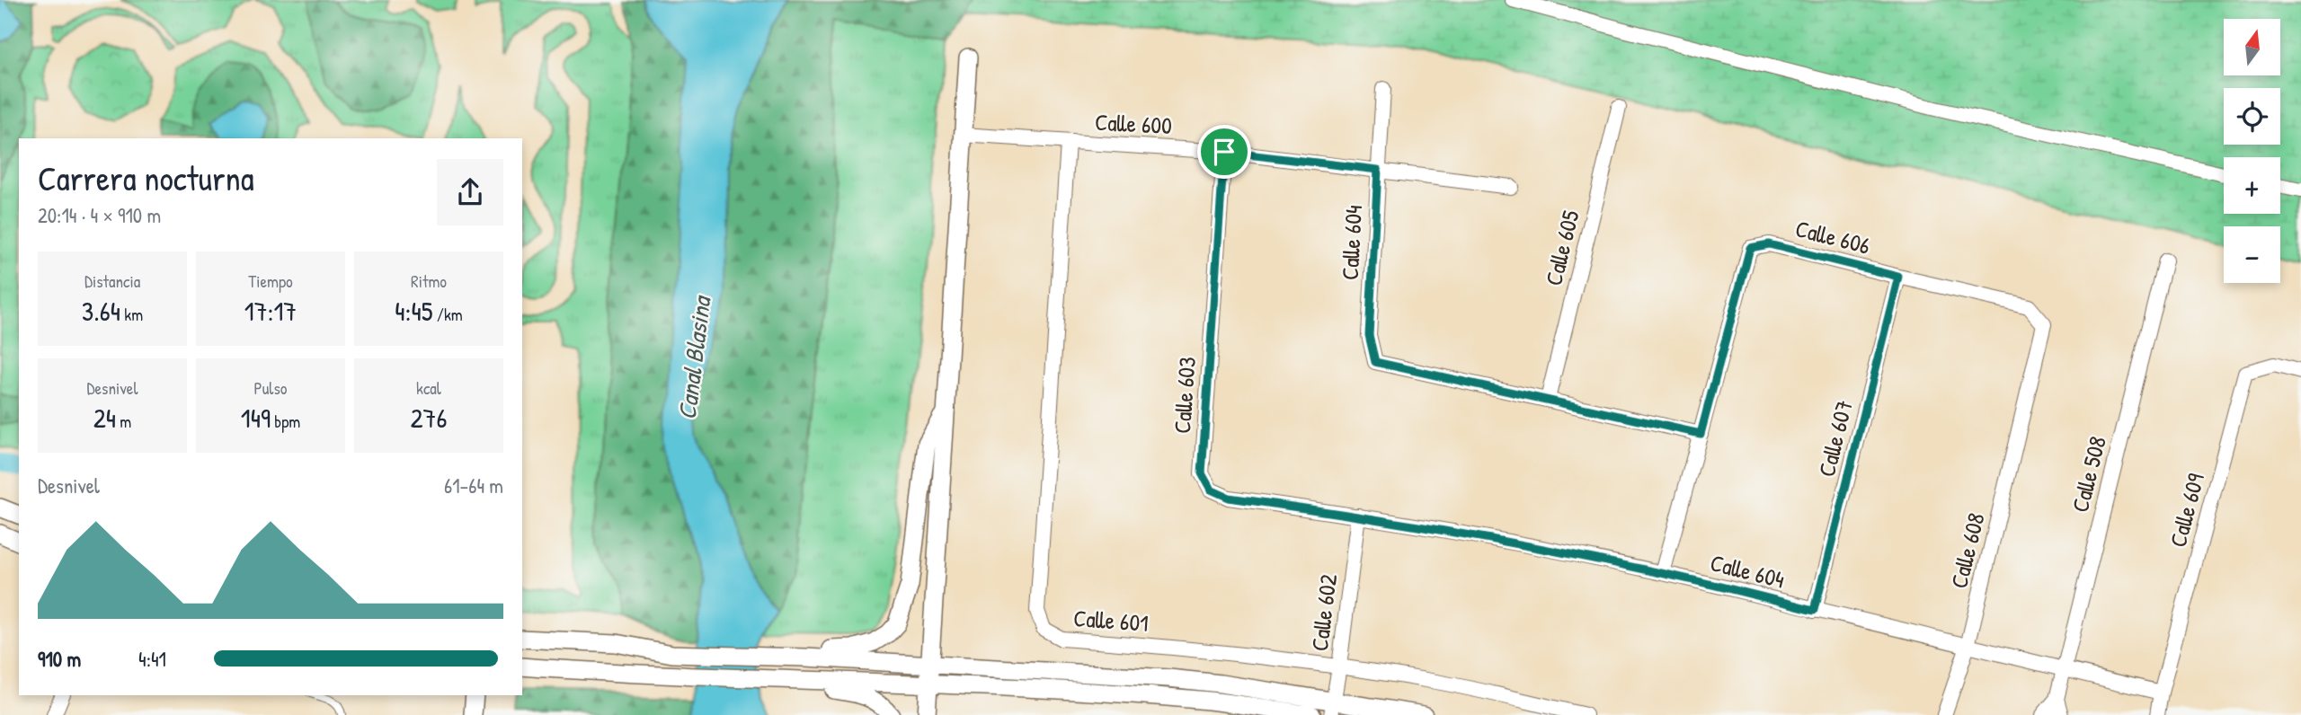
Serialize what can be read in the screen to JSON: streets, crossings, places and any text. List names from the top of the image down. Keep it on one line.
{"streets":{"street":["Calle 600","Calle 606","Calle 604","Calle 605","Calle 603","Calle 607","Calle 508","Calle 609","Calle 608","Calle 602","Calle 601"]},"crossings":[["Calle 600","Calle 604"],["Calle 600","Calle 603"],["Calle 600","Calle 601"],["Calle 606","Calle 604"],["Calle 606","Calle 607"],["Calle 606","Calle 608"],["Calle 604","Calle 605"],["Calle 604","Calle 603"],["Calle 604","Calle 607"],["Calle 604","Calle 508"],["Calle 604","Calle 609"],["Calle 604","Calle 608"],["Calle 604","Calle 602"],["Calle 603","Calle 602"],["Calle 602","Calle 601"]],"water":["Canal Blasina"],"north":"top","page":{"map_buttons":["+","−"],"heading":["Carrera nocturna","20:14 · 4 × 910 m"],"stats":[["Distancia","3.64 km"],["Tiempo","17:17"],["Ritmo","4:45 /km"],["Desnivel","24 m"],["Pulso","149 bpm"],["kcal","276"]],"chart":["Desnivel","61–64 m"],"list":[{"name":"910 m","note":"4:41"}]}}
